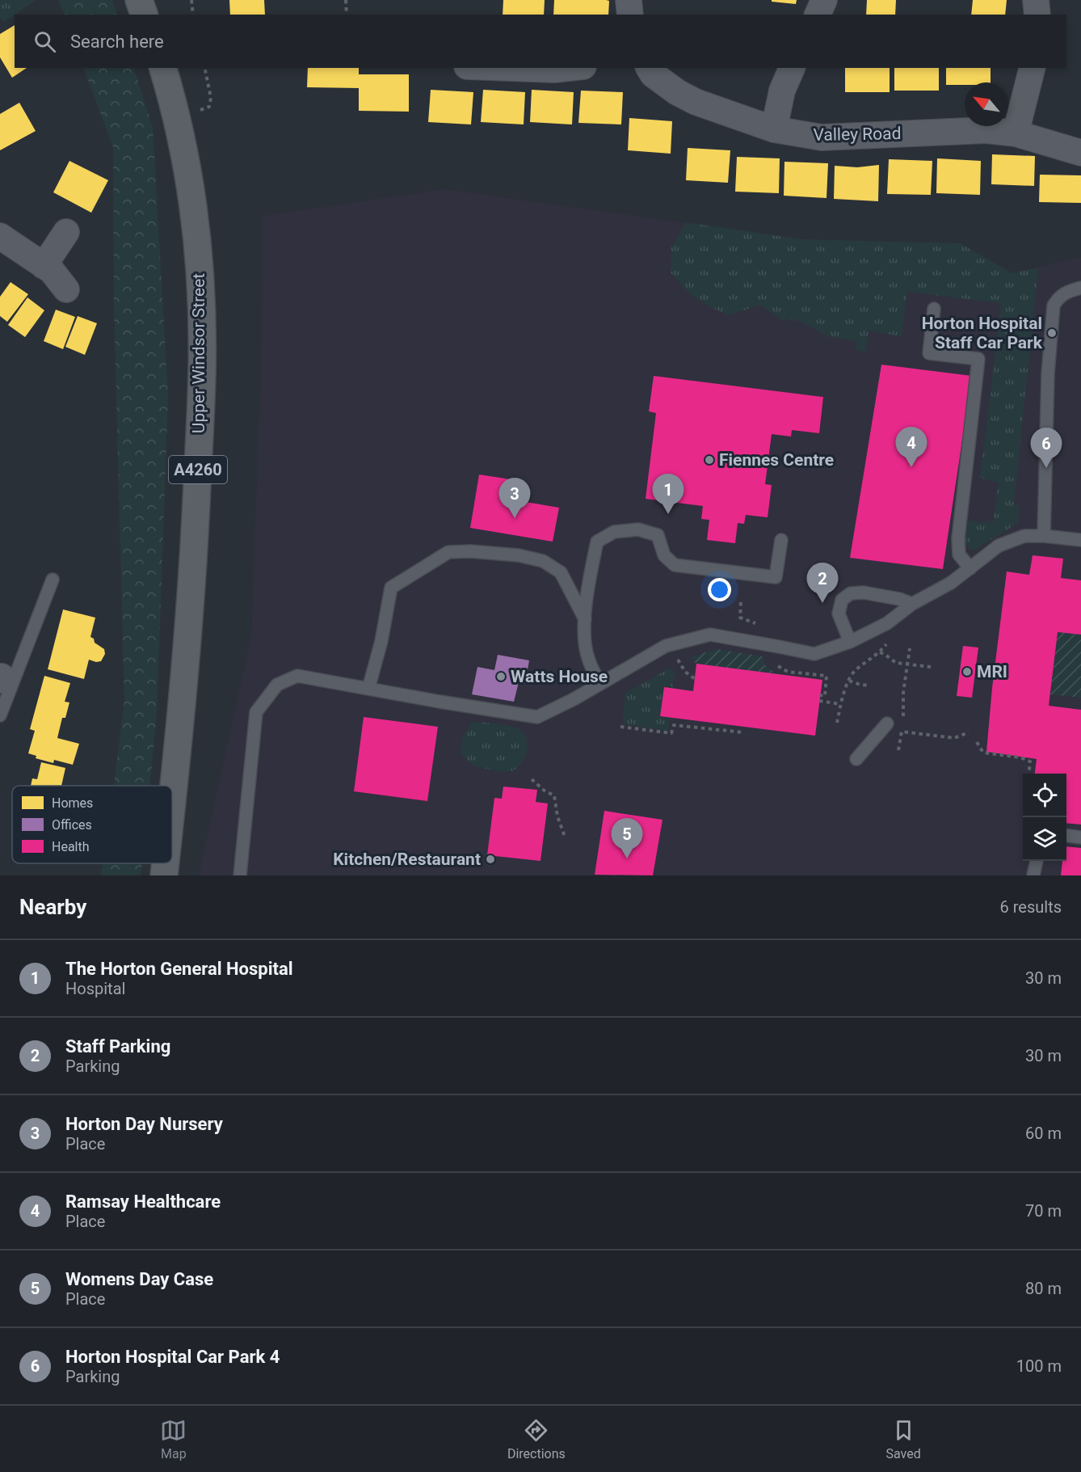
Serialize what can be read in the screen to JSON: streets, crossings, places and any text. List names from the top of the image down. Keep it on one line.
{"streets":{"main road":["Upper Windsor Street","A4260"],"street":["Valley Road"]},"places":["Horton Hospital Staff Car Park","Fiennes Centre","MRI","Watts House","Kitchen/Restaurant"],"legend":["Homes","Offices","Health"],"north":"top left","page":{"search":"Search here","pins":["4","6","1","3","2","5"],"heading":["Nearby","6 results"],"list":[{"mark":"1","name":"The Horton General Hospital","note":"Hospital","value":"30 m"},{"mark":"2","name":"Staff Parking","note":"Parking","value":"30 m"},{"mark":"3","name":"Horton Day Nursery","note":"Place","value":"60 m"},{"mark":"4","name":"Ramsay Healthcare","note":"Place","value":"70 m"},{"mark":"5","name":"Womens Day Case","note":"Place","value":"80 m"},{"mark":"6","name":"Horton Hospital Car Park 4","note":"Parking","value":"100 m"}],"nav":["Map","Directions","Saved"]}}
